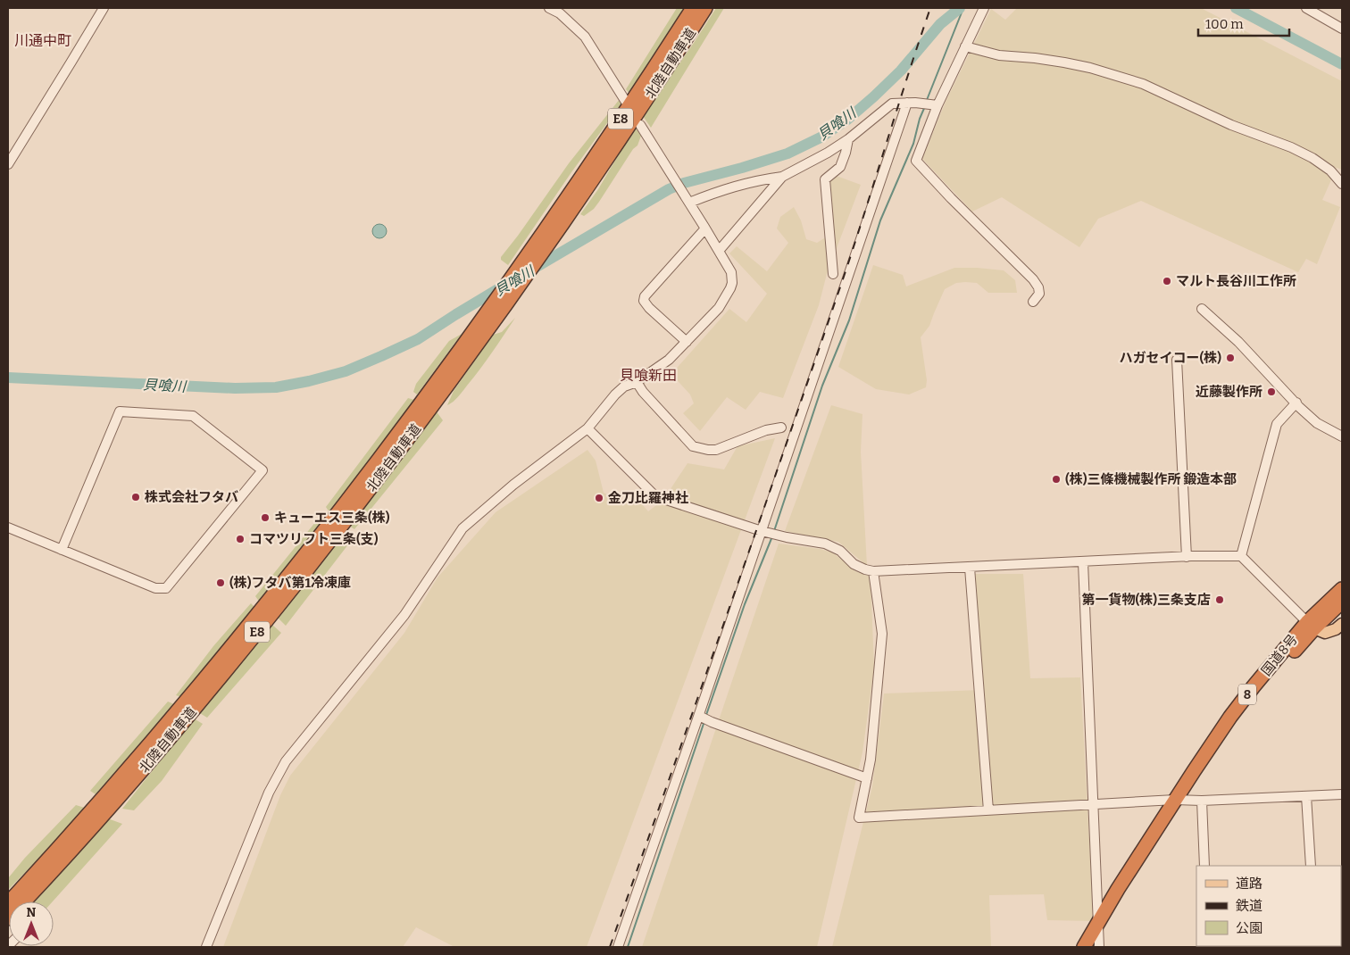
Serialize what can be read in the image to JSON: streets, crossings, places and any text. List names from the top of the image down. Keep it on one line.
{"streets":{"highway":["北陸自動車道","E8","国道8号","8"]},"districts":["川通中町","貝喰新田"],"water":["貝喰川"],"places":["マルト長谷川工作所","ハガセイコー(株)","近藤製作所","(株)三條機械製作所 鍛造本部","株式会社フタバ","金刀比羅神社","キューエス三条(株)","コマツリフト三条(支)","(株)フタバ第1冷凍庫","第一貨物(株)三条支店"],"legend":["道路","鉄道","公園"],"scale_bar":"100 m","north":"top"}
